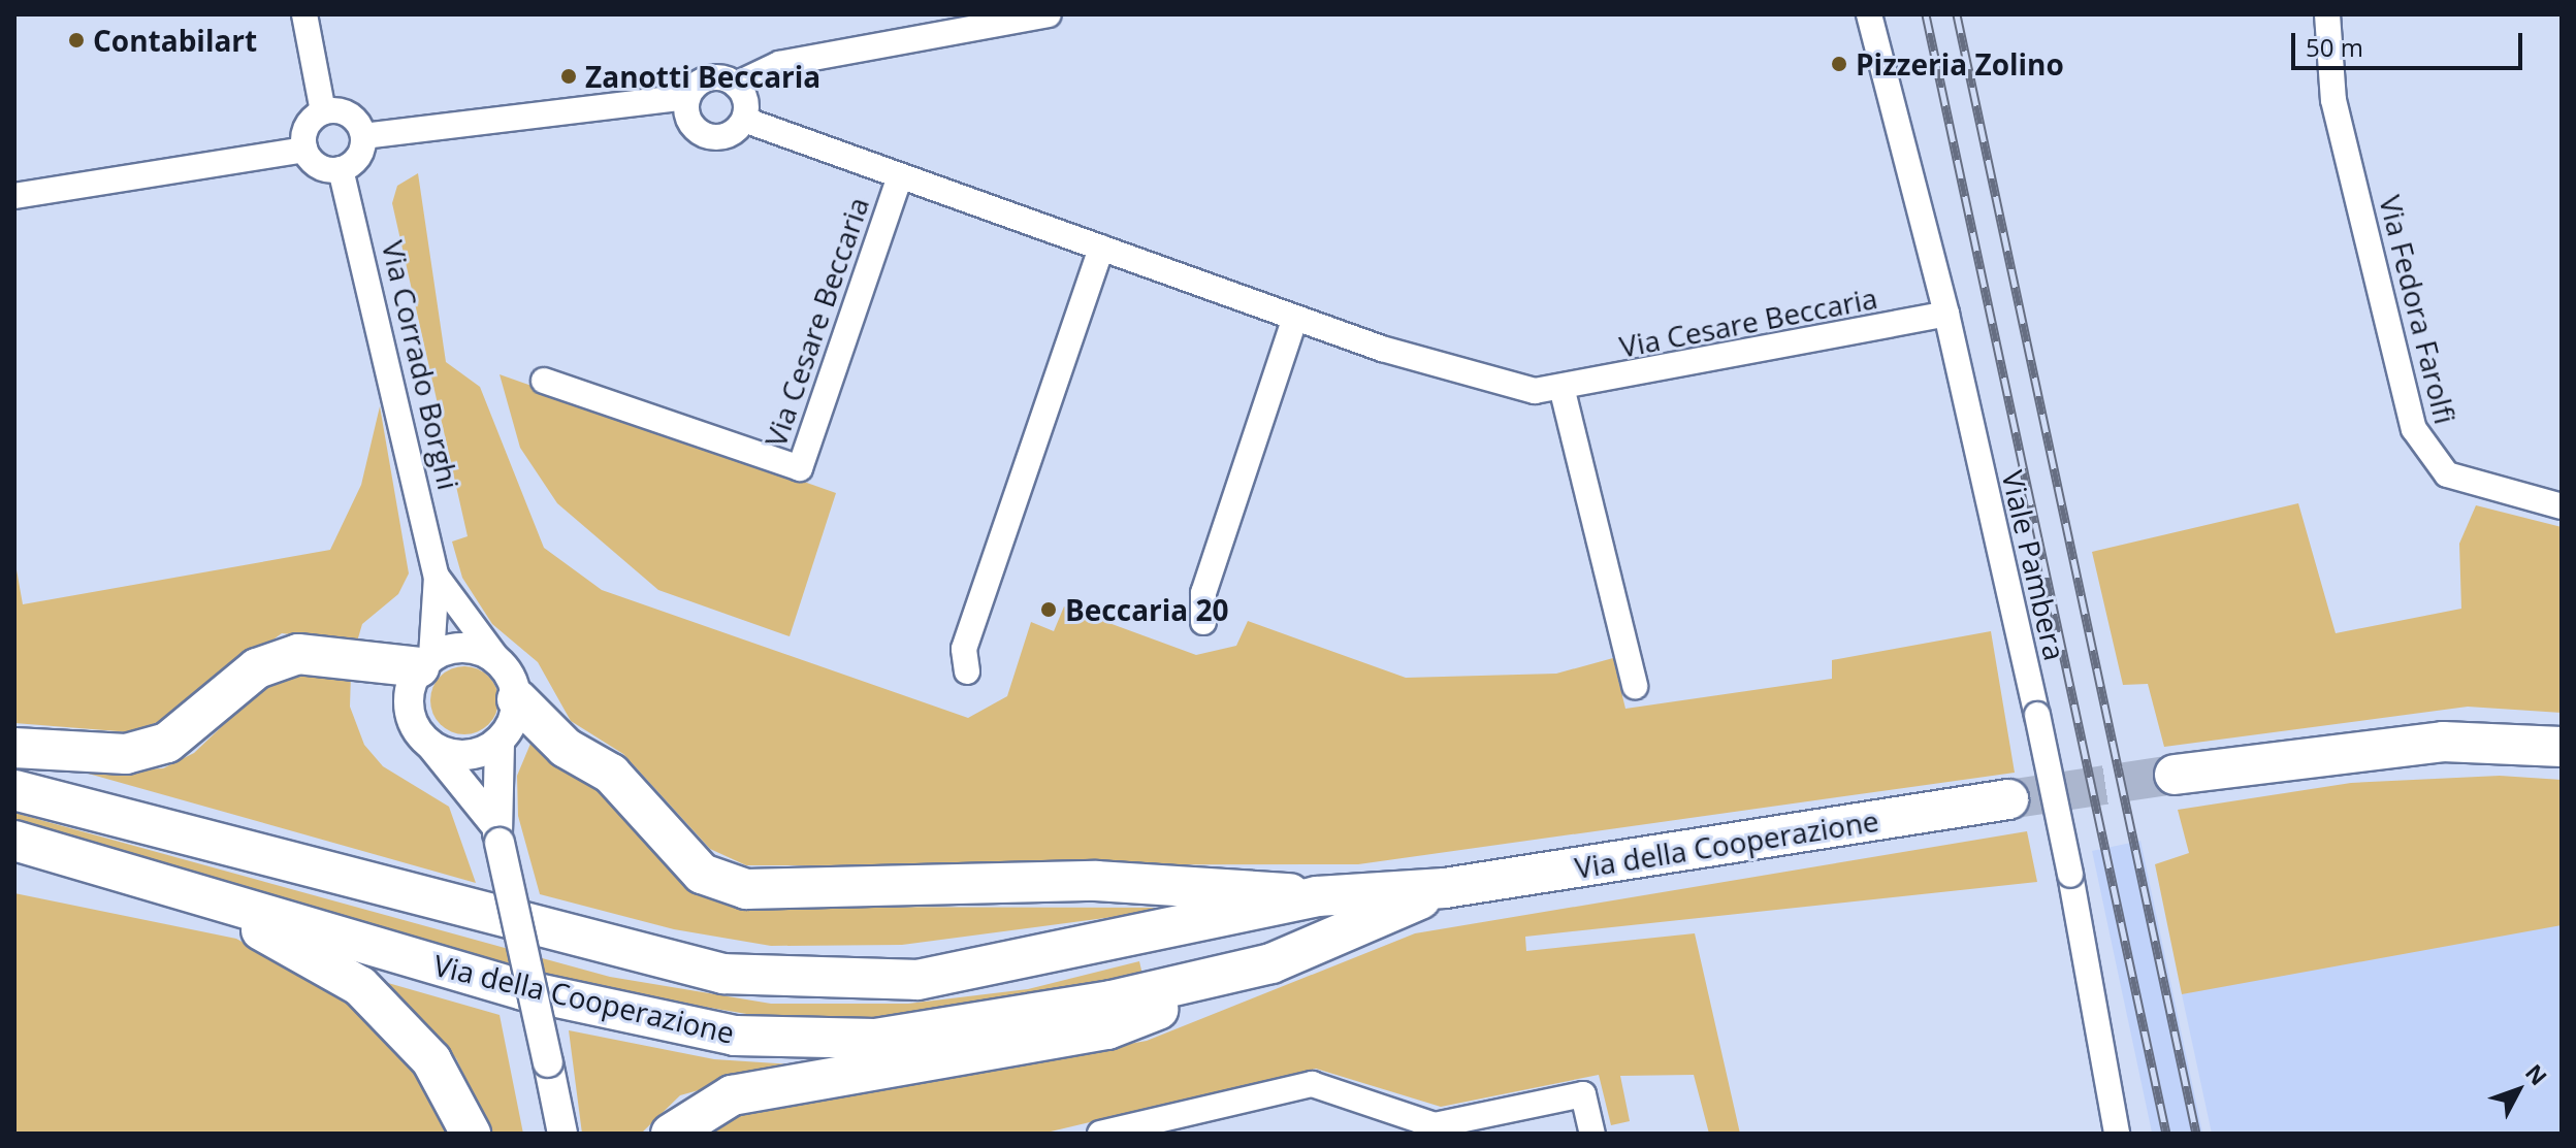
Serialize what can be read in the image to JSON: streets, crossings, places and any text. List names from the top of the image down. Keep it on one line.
{"streets":{"highway":["Via della Cooperazione"],"street":["Via Fedora Farolfi","Via Cesare Beccaria","Via Corrado Borghi","Viale Pambera"]},"crossings":[["Via Cesare Beccaria","Viale Pambera"]],"places":["Contabilart","Pizzeria Zolino","Zanotti Beccaria","Beccaria 20"],"scale_bar":"50 m","north":"top right"}
